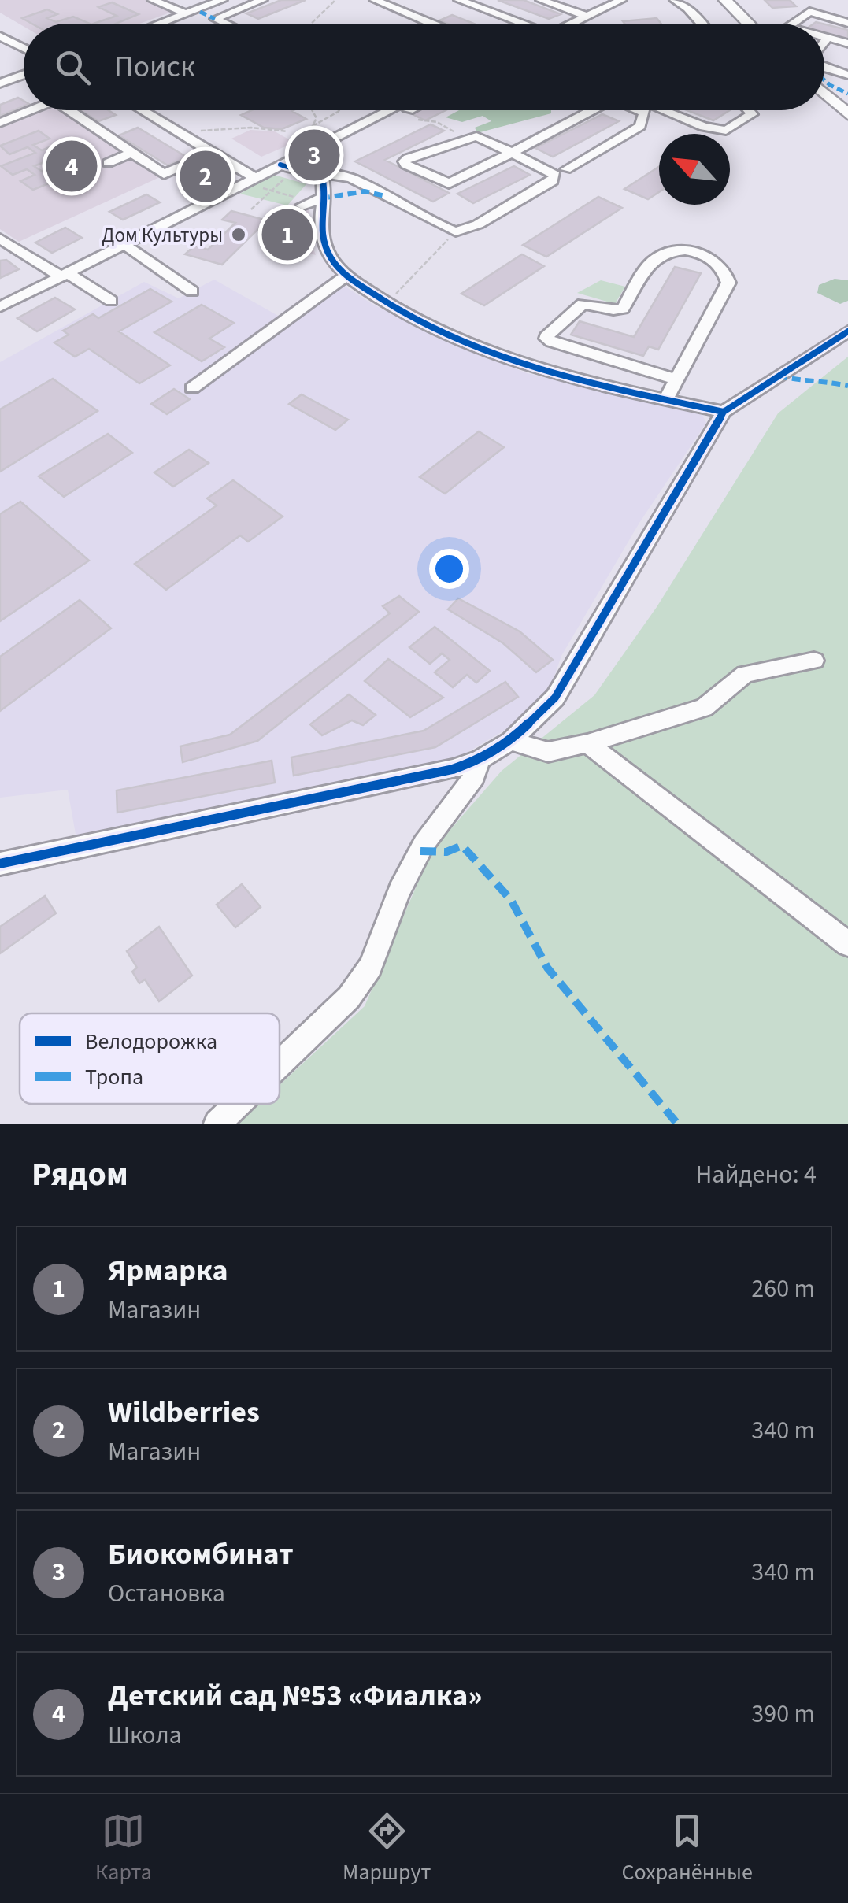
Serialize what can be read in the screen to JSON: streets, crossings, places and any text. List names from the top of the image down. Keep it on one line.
{"places":["Дом Культуры"],"legend":["Велодорожка","Тропа"],"north":"top left","page":{"search":"Поиск","pins":["3","4","2","1"],"heading":["Рядом","Найдено: 4"],"list":[{"mark":"1","name":"Ярмарка","note":"Магазин","value":"260 m"},{"mark":"2","name":"Wildberries","note":"Магазин","value":"340 m"},{"mark":"3","name":"Биокомбинат","note":"Остановка","value":"340 m"},{"mark":"4","name":"Детский сад №53 «Фиалка»","note":"Школа","value":"390 m"}],"nav":["Карта","Маршрут","Сохранённые"]}}
